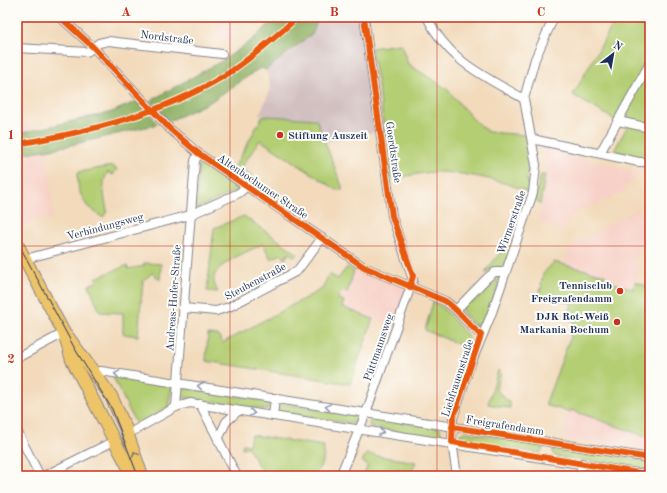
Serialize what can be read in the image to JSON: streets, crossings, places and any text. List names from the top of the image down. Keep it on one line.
{"streets":{"street":["Nordstraße","Goerdtstraße","Altenbochumer Straße","Wirmerstraße","Verbindungsweg","Steubenstraße","Andreas-Hofer-Straße","Püttmannsweg","Liebfrauenstraße","Freigrafendamm"]},"crossings":[["Nordstraße","Altenbochumer Straße"],["Goerdtstraße","Altenbochumer Straße"],["Goerdtstraße","Püttmannsweg"],["Altenbochumer Straße","Wirmerstraße"],["Altenbochumer Straße","Steubenstraße"],["Altenbochumer Straße","Andreas-Hofer-Straße"],["Altenbochumer Straße","Püttmannsweg"],["Altenbochumer Straße","Liebfrauenstraße"],["Wirmerstraße","Liebfrauenstraße"],["Verbindungsweg","Andreas-Hofer-Straße"],["Steubenstraße","Andreas-Hofer-Straße"],["Andreas-Hofer-Straße","Freigrafendamm"],["Püttmannsweg","Freigrafendamm"],["Liebfrauenstraße","Freigrafendamm"]],"places":["Stiftung Auszeit","Tennisclub Freigrafendamm","DJK Rot-Weiß Markania Bochum"],"north":"top right","grid":{"columns":["A","B","C"],"rows":["1","2"]}}
